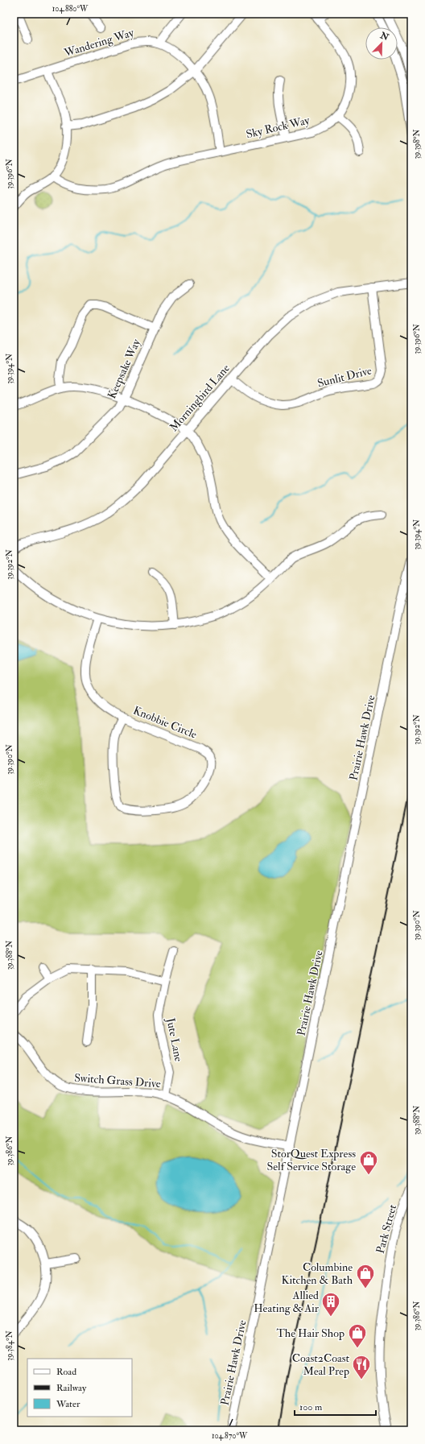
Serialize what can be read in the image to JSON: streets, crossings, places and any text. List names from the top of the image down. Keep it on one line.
{"streets":{"street":["Wandering Way","Sky Rock Way","Keepsake Way","Sunlit Drive","Morningbird Lane","Knobbie Circle","Prairie Hawk Drive","Jute Lane","Switch Grass Drive","Park Street"]},"crossings":[["Wandering Way","Sky Rock Way"],["Sunlit Drive","Morningbird Lane"],["Prairie Hawk Drive","Switch Grass Drive"],["Jute Lane","Switch Grass Drive"]],"places":{"shop":["StorQuest Express Self Service Storage","Columbine Kitchen & Bath","The Hair Shop"],"building":["Allied Heating & Air"],"restaurant":["Coast2Coast Meal Prep"]},"legend":["Road","Railway","Water"],"scale_bar":"100 m","north":"top right","coordinates":["104.880°W","39.398°N","39.396°N","39.394°N","39.392°N","39.390°N","39.388°N","39.386°N","39.384°N","104.870°W"]}
